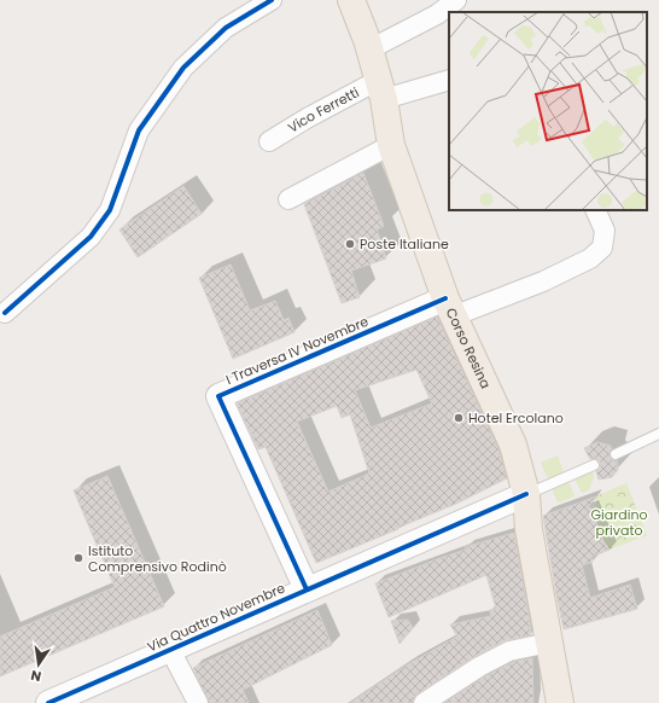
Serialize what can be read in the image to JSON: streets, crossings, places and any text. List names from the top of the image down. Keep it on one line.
{"streets":{"main road":["Corso Resina"],"street":["Vico Ferretti","I Traversa IV Novembre","Via Quattro Novembre"]},"crossings":[["Vico Ferretti","Corso Resina"],["Corso Resina","I Traversa IV Novembre"],["Corso Resina","Via Quattro Novembre"],["I Traversa IV Novembre","Via Quattro Novembre"]],"parks":["Giardino privato"],"places":["Poste Italiane","Hotel Ercolano","Istituto Comprensivo Rodinò"],"north":"bottom"}
